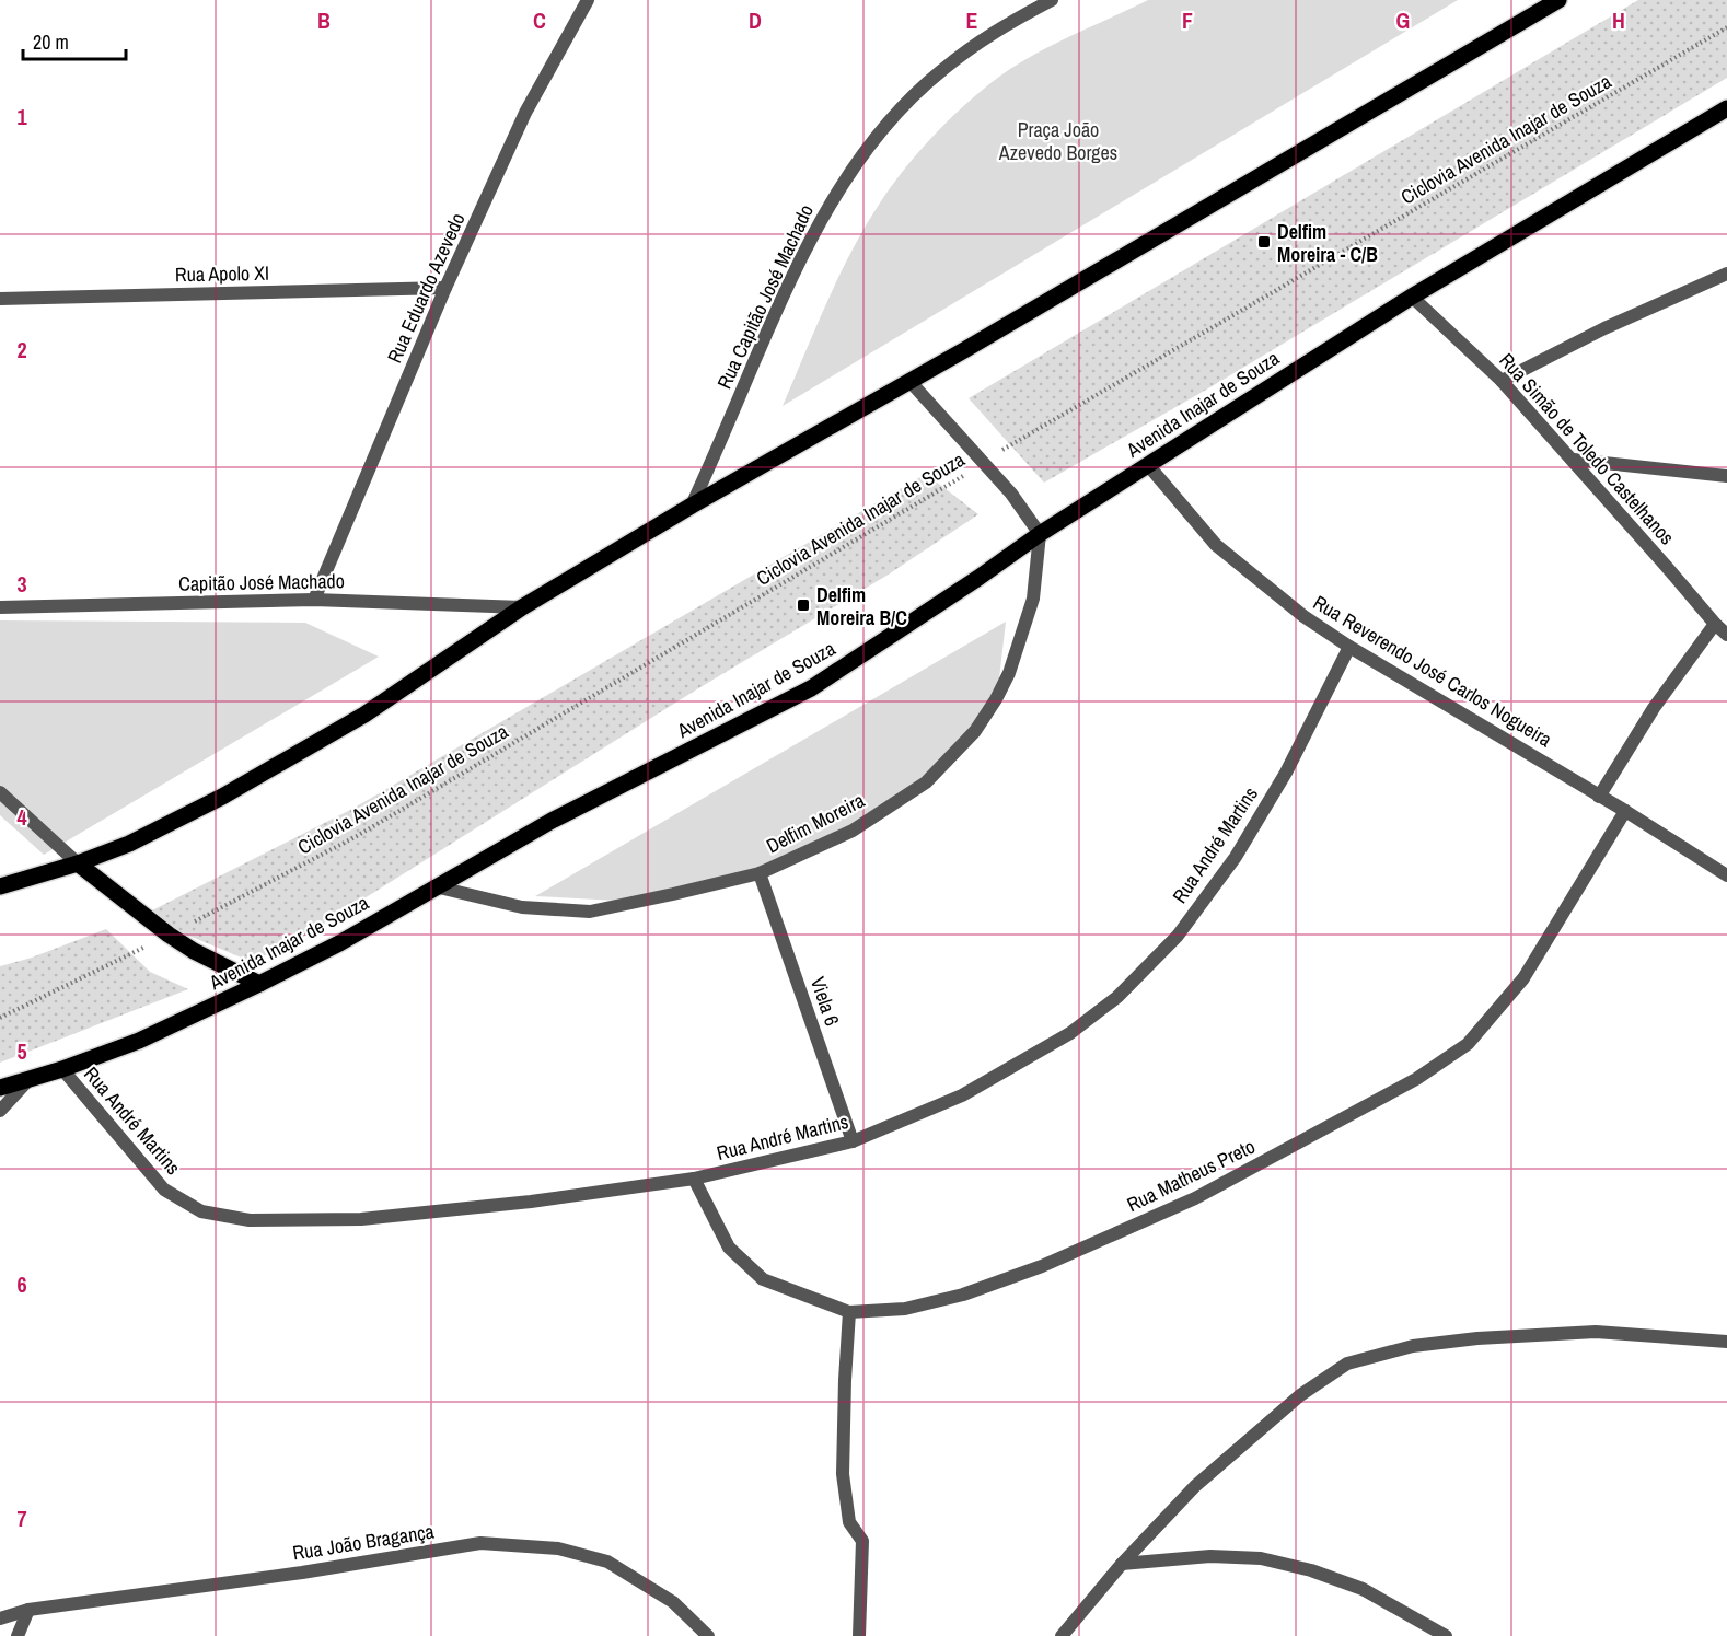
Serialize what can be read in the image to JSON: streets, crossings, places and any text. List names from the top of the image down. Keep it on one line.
{"streets":{"main road":["Avenida Inajar de Souza"],"street":["Rua Apolo XI","Rua Eduardo Azevedo","Rua Capitão José Machado","Rua Simão de Toledo Castelhanos","Capitão José Machado","Rua Reverendo José Carlos Nogueira","Delfim Moreira","Rua André Martins","Viela 6","Rua Matheus Preto","Rua João Bragança"],"path":["Ciclovia Avenida Inajar de Souza"]},"crossings":[["Rua Apolo XI","Rua Eduardo Azevedo"],["Rua Eduardo Azevedo","Capitão José Machado"],["Avenida Inajar de Souza","Rua Simão de Toledo Castelhanos"],["Avenida Inajar de Souza","Rua Reverendo José Carlos Nogueira"],["Avenida Inajar de Souza","Delfim Moreira"],["Avenida Inajar de Souza","Rua André Martins"],["Rua Reverendo José Carlos Nogueira","Rua André Martins"],["Rua Reverendo José Carlos Nogueira","Rua Matheus Preto"],["Delfim Moreira","Viela 6"],["Rua André Martins","Viela 6"],["Rua André Martins","Rua Matheus Preto"]],"parks":["Praça João Azevedo Borges"],"places":{"transit":["Delfim Moreira - C/B","Delfim Moreira B/C"]},"scale_bar":"20 m","grid":{"columns":["B","C","D","E","F","G","H"],"rows":["1","2","3","4","5","6","7"]}}
